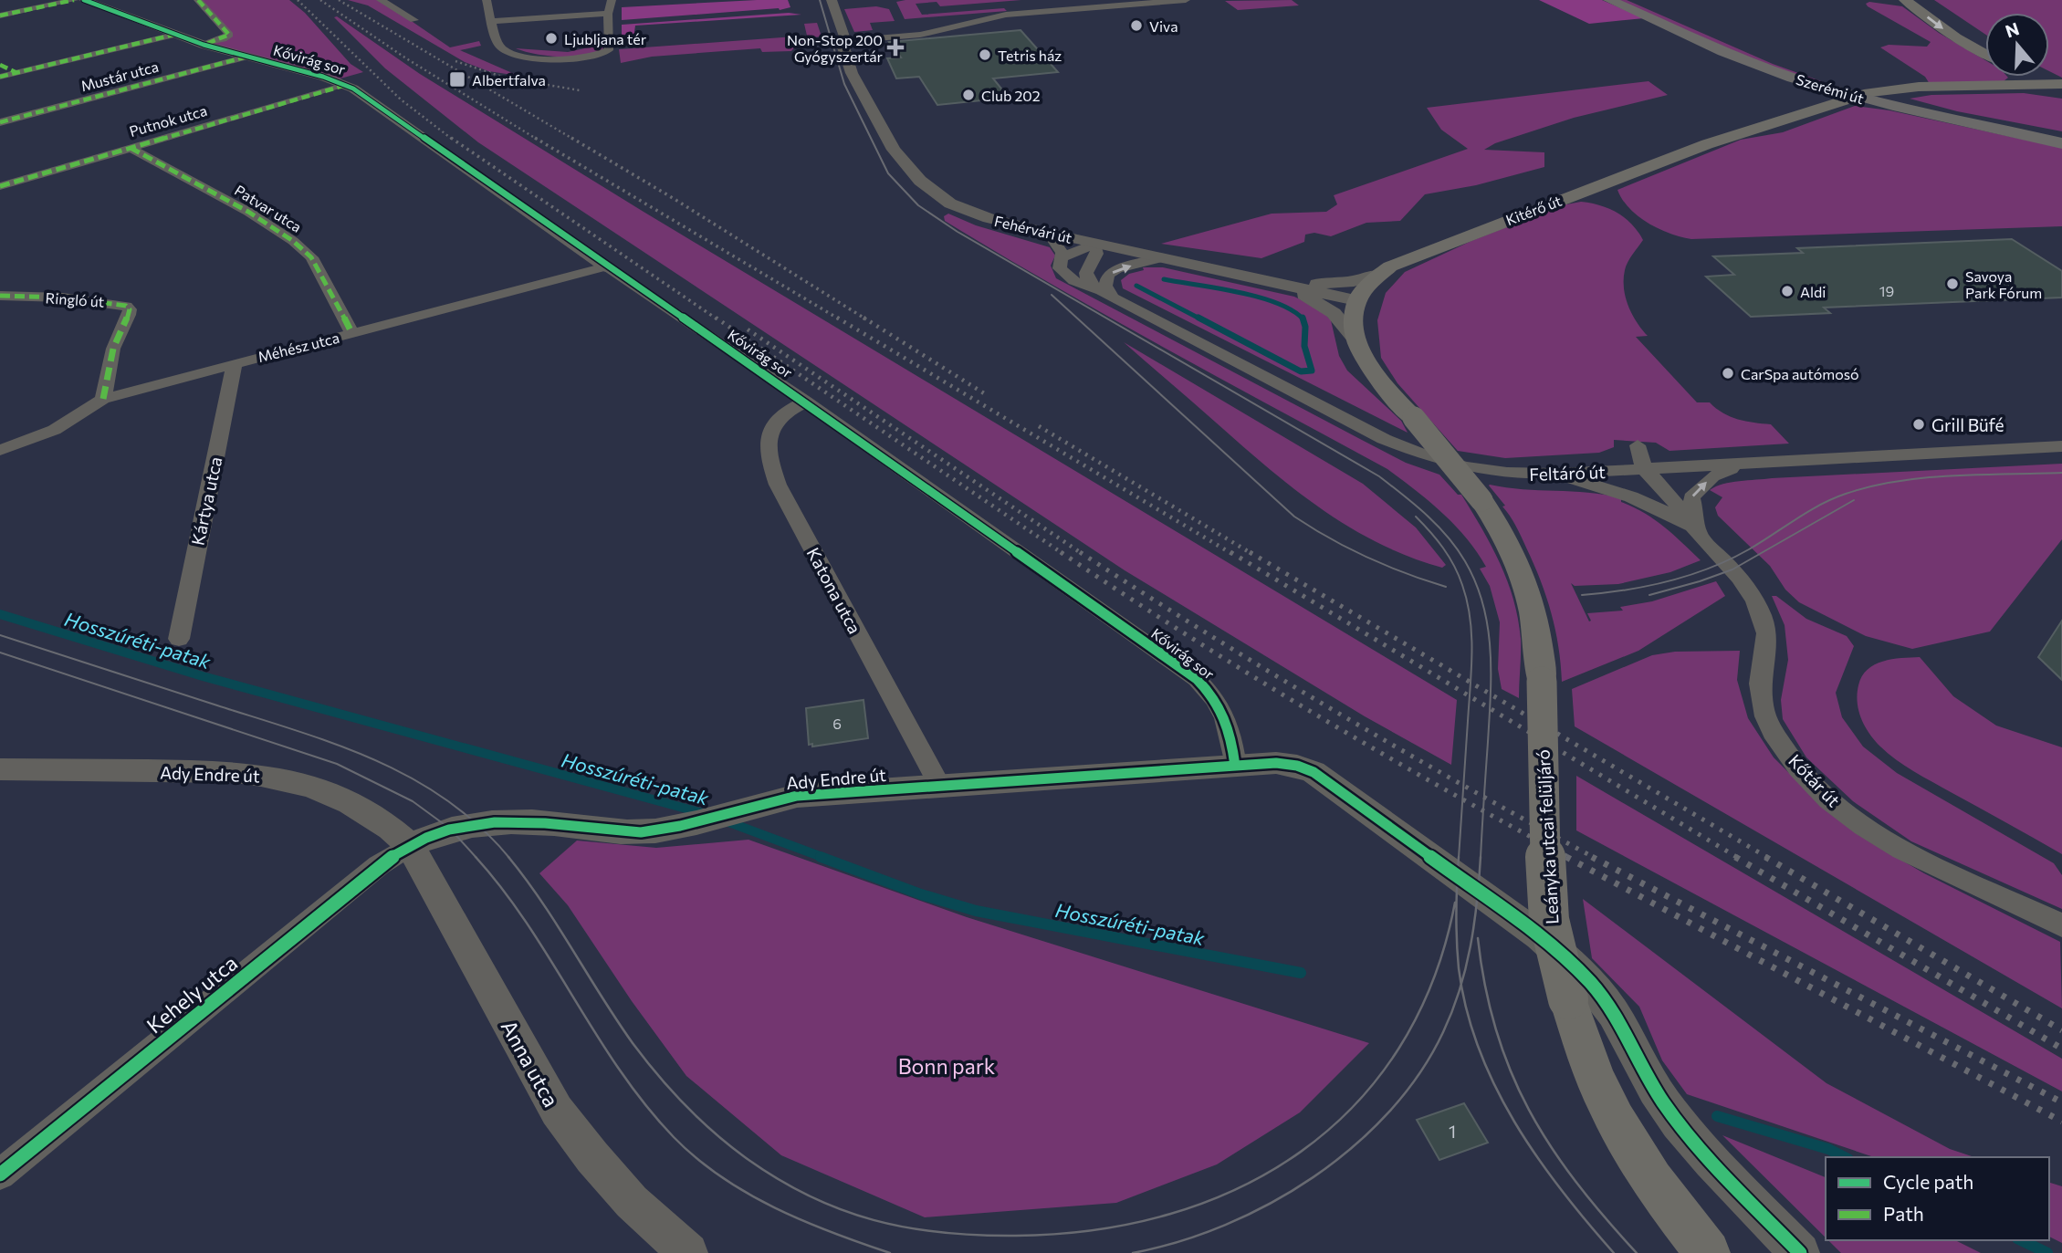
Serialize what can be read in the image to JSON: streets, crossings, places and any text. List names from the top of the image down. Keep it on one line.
{"streets":{"main road":["Szerémi út","Kitérő út","Leányka utcai felüljáró"],"street":["Kővirág sor","Mustár utca","Putnok utca","Patvar utca","Fehérvári út","Ringló út","Méhész utca","Feltáró út","Kártya utca","Katona utca","Ady Endre út","Kőtár út","Kehely utca","Anna utca"]},"crossings":[["Kővirág sor","Mustár utca"],["Kővirág sor","Putnok utca"],["Kővirág sor","Méhész utca"],["Kővirág sor","Katona utca"],["Kővirág sor","Ady Endre út"],["Szerémi út","Kitérő út"],["Putnok utca","Patvar utca"],["Patvar utca","Méhész utca"],["Kitérő út","Fehérvári út"],["Fehérvári út","Feltáró út"],["Ringló út","Méhész utca"],["Méhész utca","Kártya utca"],["Feltáró út","Kőtár út"],["Katona utca","Ady Endre út"],["Ady Endre út","Kehely utca"],["Ady Endre út","Anna utca"],["Kehely utca","Anna utca"]],"water":["Hosszúréti-patak"],"parks":["Bonn park"],"places":{"other":["Viva","Ljubljana tér","Tetris ház","Club 202","Savoya Park Fórum","Aldi","CarSpa autómosó","Grill Büfé"],"health":["Non-Stop 200 Gyógyszertár"],"transit":["Albertfalva"]},"house_numbers":["19","6","1"],"legend":["Cycle path","Path"],"north":"top"}
